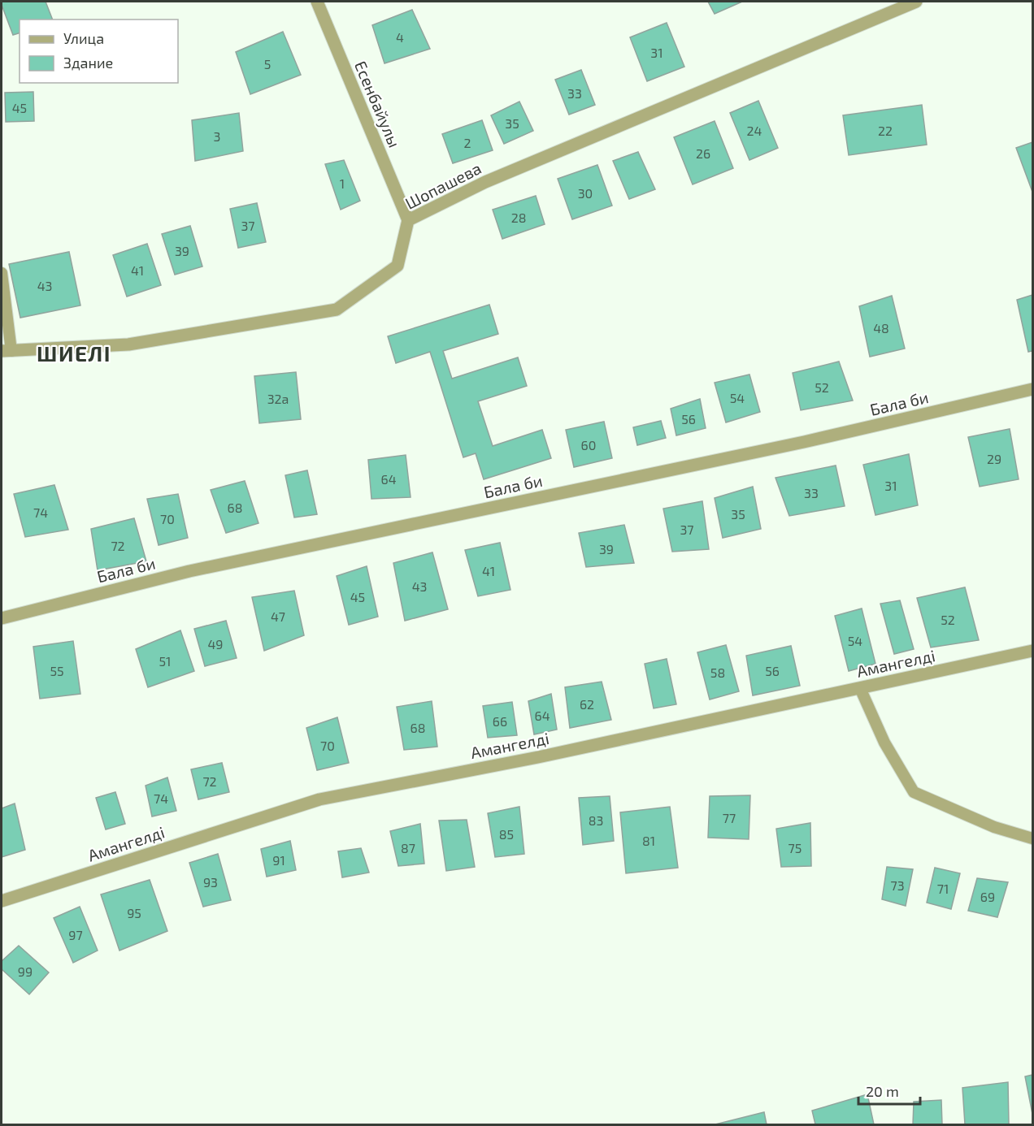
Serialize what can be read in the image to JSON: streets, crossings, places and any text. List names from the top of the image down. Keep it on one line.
{"streets":{"street":["Есенбайулы","Шопашева","Бала би","Амангелді"]},"crossings":[["Есенбайулы","Шопашева"]],"districts":["ШИЕЛІ"],"house_numbers":["4","31","5","33","45","35","24","22","3","2","26","1","30","28","37","39","41","43","48","52","54","32а","56","60","29","64","31","33","68","74","35","70","37","72","39","41","43","45","47","52","54","49","51","55","56","58","62","64","66","68","70","72","74","77","83","85","81","87","75","91","93","73","71","69","95","97","99"],"legend":["Улица","Здание"],"scale_bar":"20 m"}
